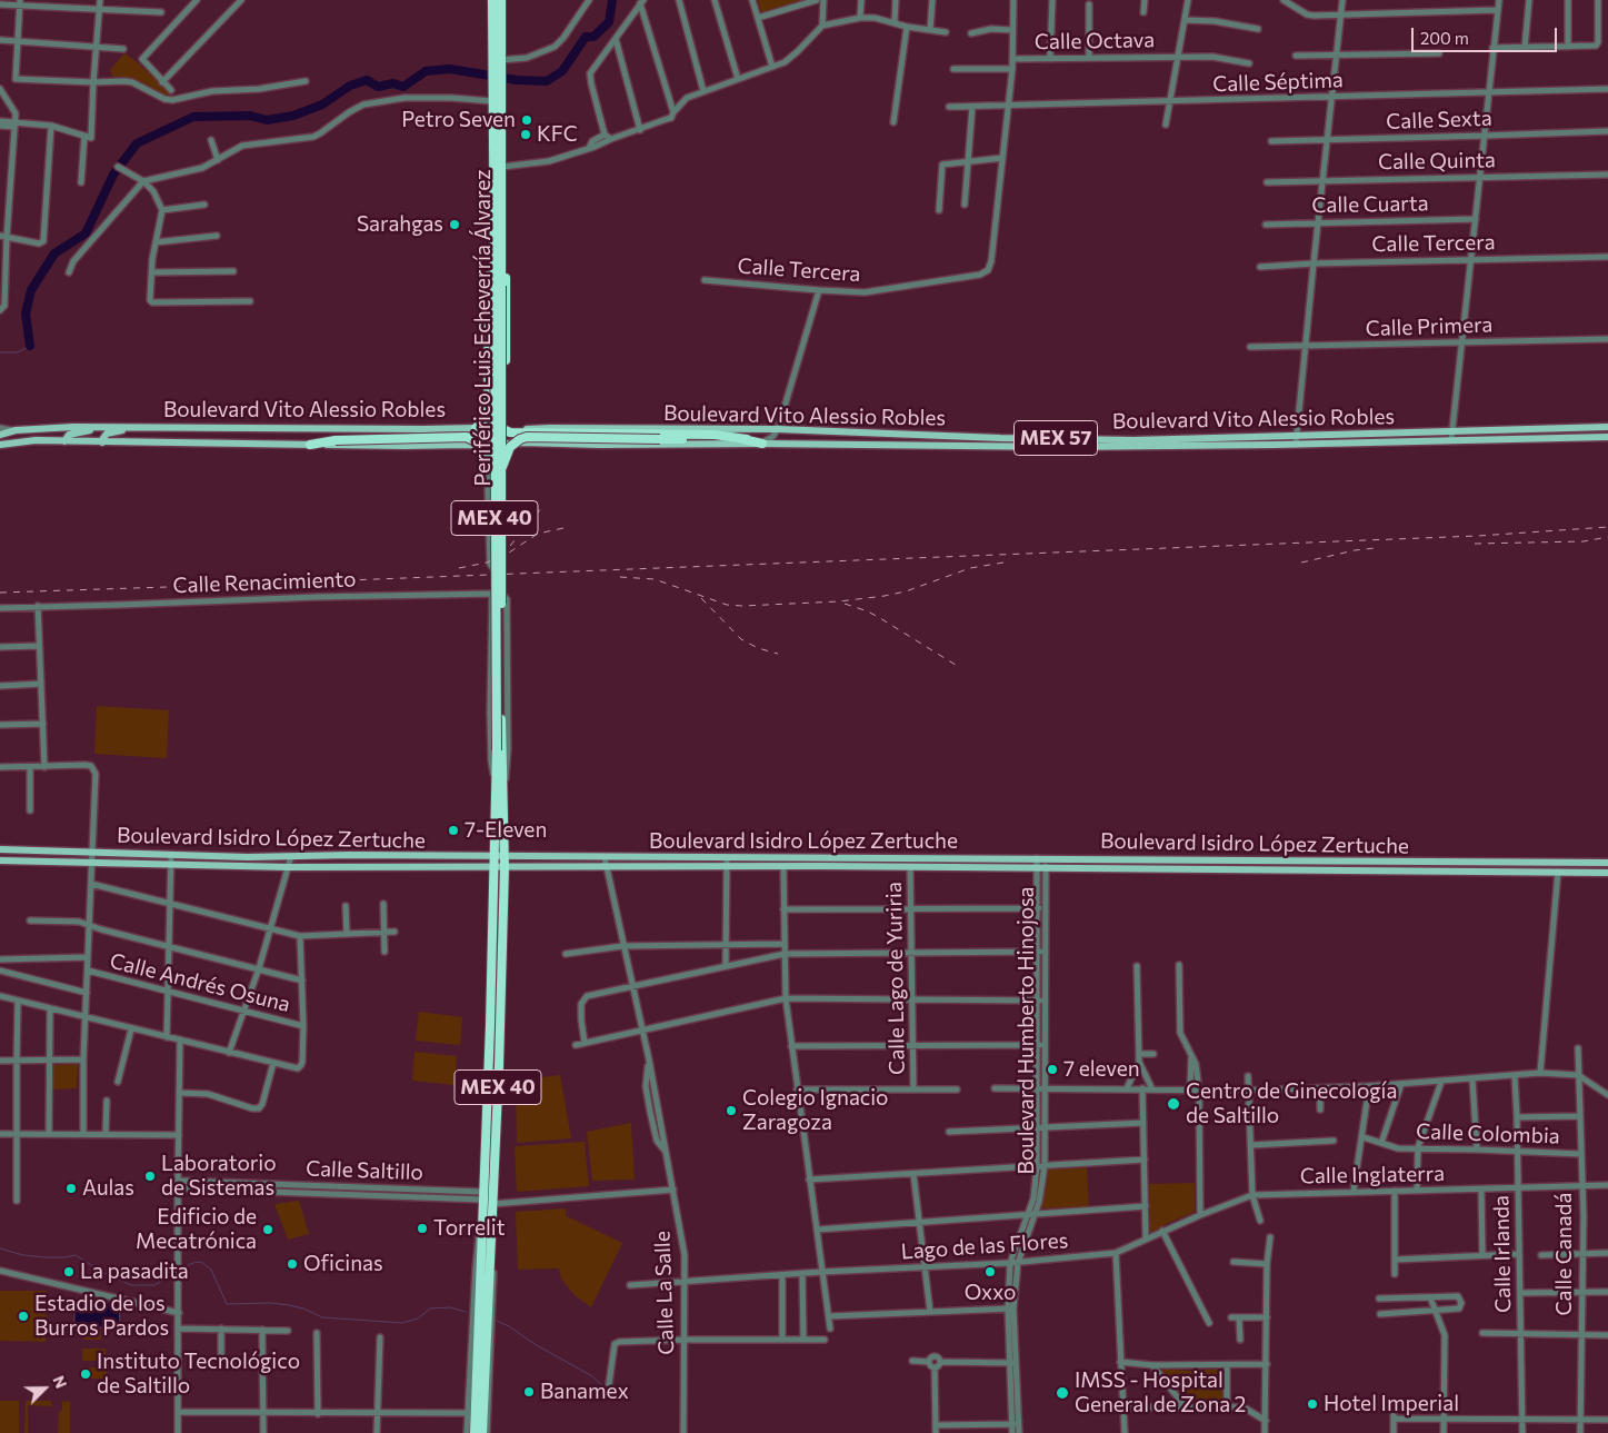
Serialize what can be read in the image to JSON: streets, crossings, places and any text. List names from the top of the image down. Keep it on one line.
{"streets":{"highway":["Periférico Luis Echeverría Álvarez","MEX 40"],"main road":["Boulevard Vito Alessio Robles","MEX 57","Boulevard Isidro López Zertuche"],"street":["Calle Octava","Calle Séptima","Calle Sexta","Calle Quinta","Calle Cuarta","Calle Tercera","Calle Primera","Calle Renacimiento","Calle Lago de Yuriria","Calle Andrés Osuna","Boulevard Humberto Hinojosa","Calle Colombia","Calle Saltillo","Calle Inglaterra","Lago de las Flores","Calle Irlanda","Calle Canadá","Calle La Salle"]},"crossings":[["Periférico Luis Echeverría Álvarez","Boulevard Vito Alessio Robles"],["Periférico Luis Echeverría Álvarez","Calle Renacimiento"],["Periférico Luis Echeverría Álvarez","Boulevard Isidro López Zertuche"],["Periférico Luis Echeverría Álvarez","Calle Saltillo"],["Boulevard Isidro López Zertuche","Calle Lago de Yuriria"],["Boulevard Isidro López Zertuche","Boulevard Humberto Hinojosa"],["Boulevard Isidro López Zertuche","Calle La Salle"],["Boulevard Humberto Hinojosa","Lago de las Flores"],["Calle Colombia","Calle Irlanda"],["Calle Colombia","Calle Canadá"],["Calle Inglaterra","Lago de las Flores"],["Calle Inglaterra","Calle Irlanda"],["Calle Inglaterra","Calle Canadá"],["Lago de las Flores","Calle La Salle"]],"places":["Petro Seven","KFC","Sarahgas","7-Eleven","7 eleven","Centro de Ginecología de Saltillo","Colegio Ignacio Zaragoza","Laboratorio de Sistemas","Aulas","Torrelit","Edificio de Mecatrónica","Oficinas","La pasadita","Oxxo","Estadio de los Burros Pardos","Instituto Tecnológico de Saltillo","Banamex","IMSS - Hospital General de Zona 2","Hotel Imperial"],"scale_bar":"200 m","north":"top right"}
